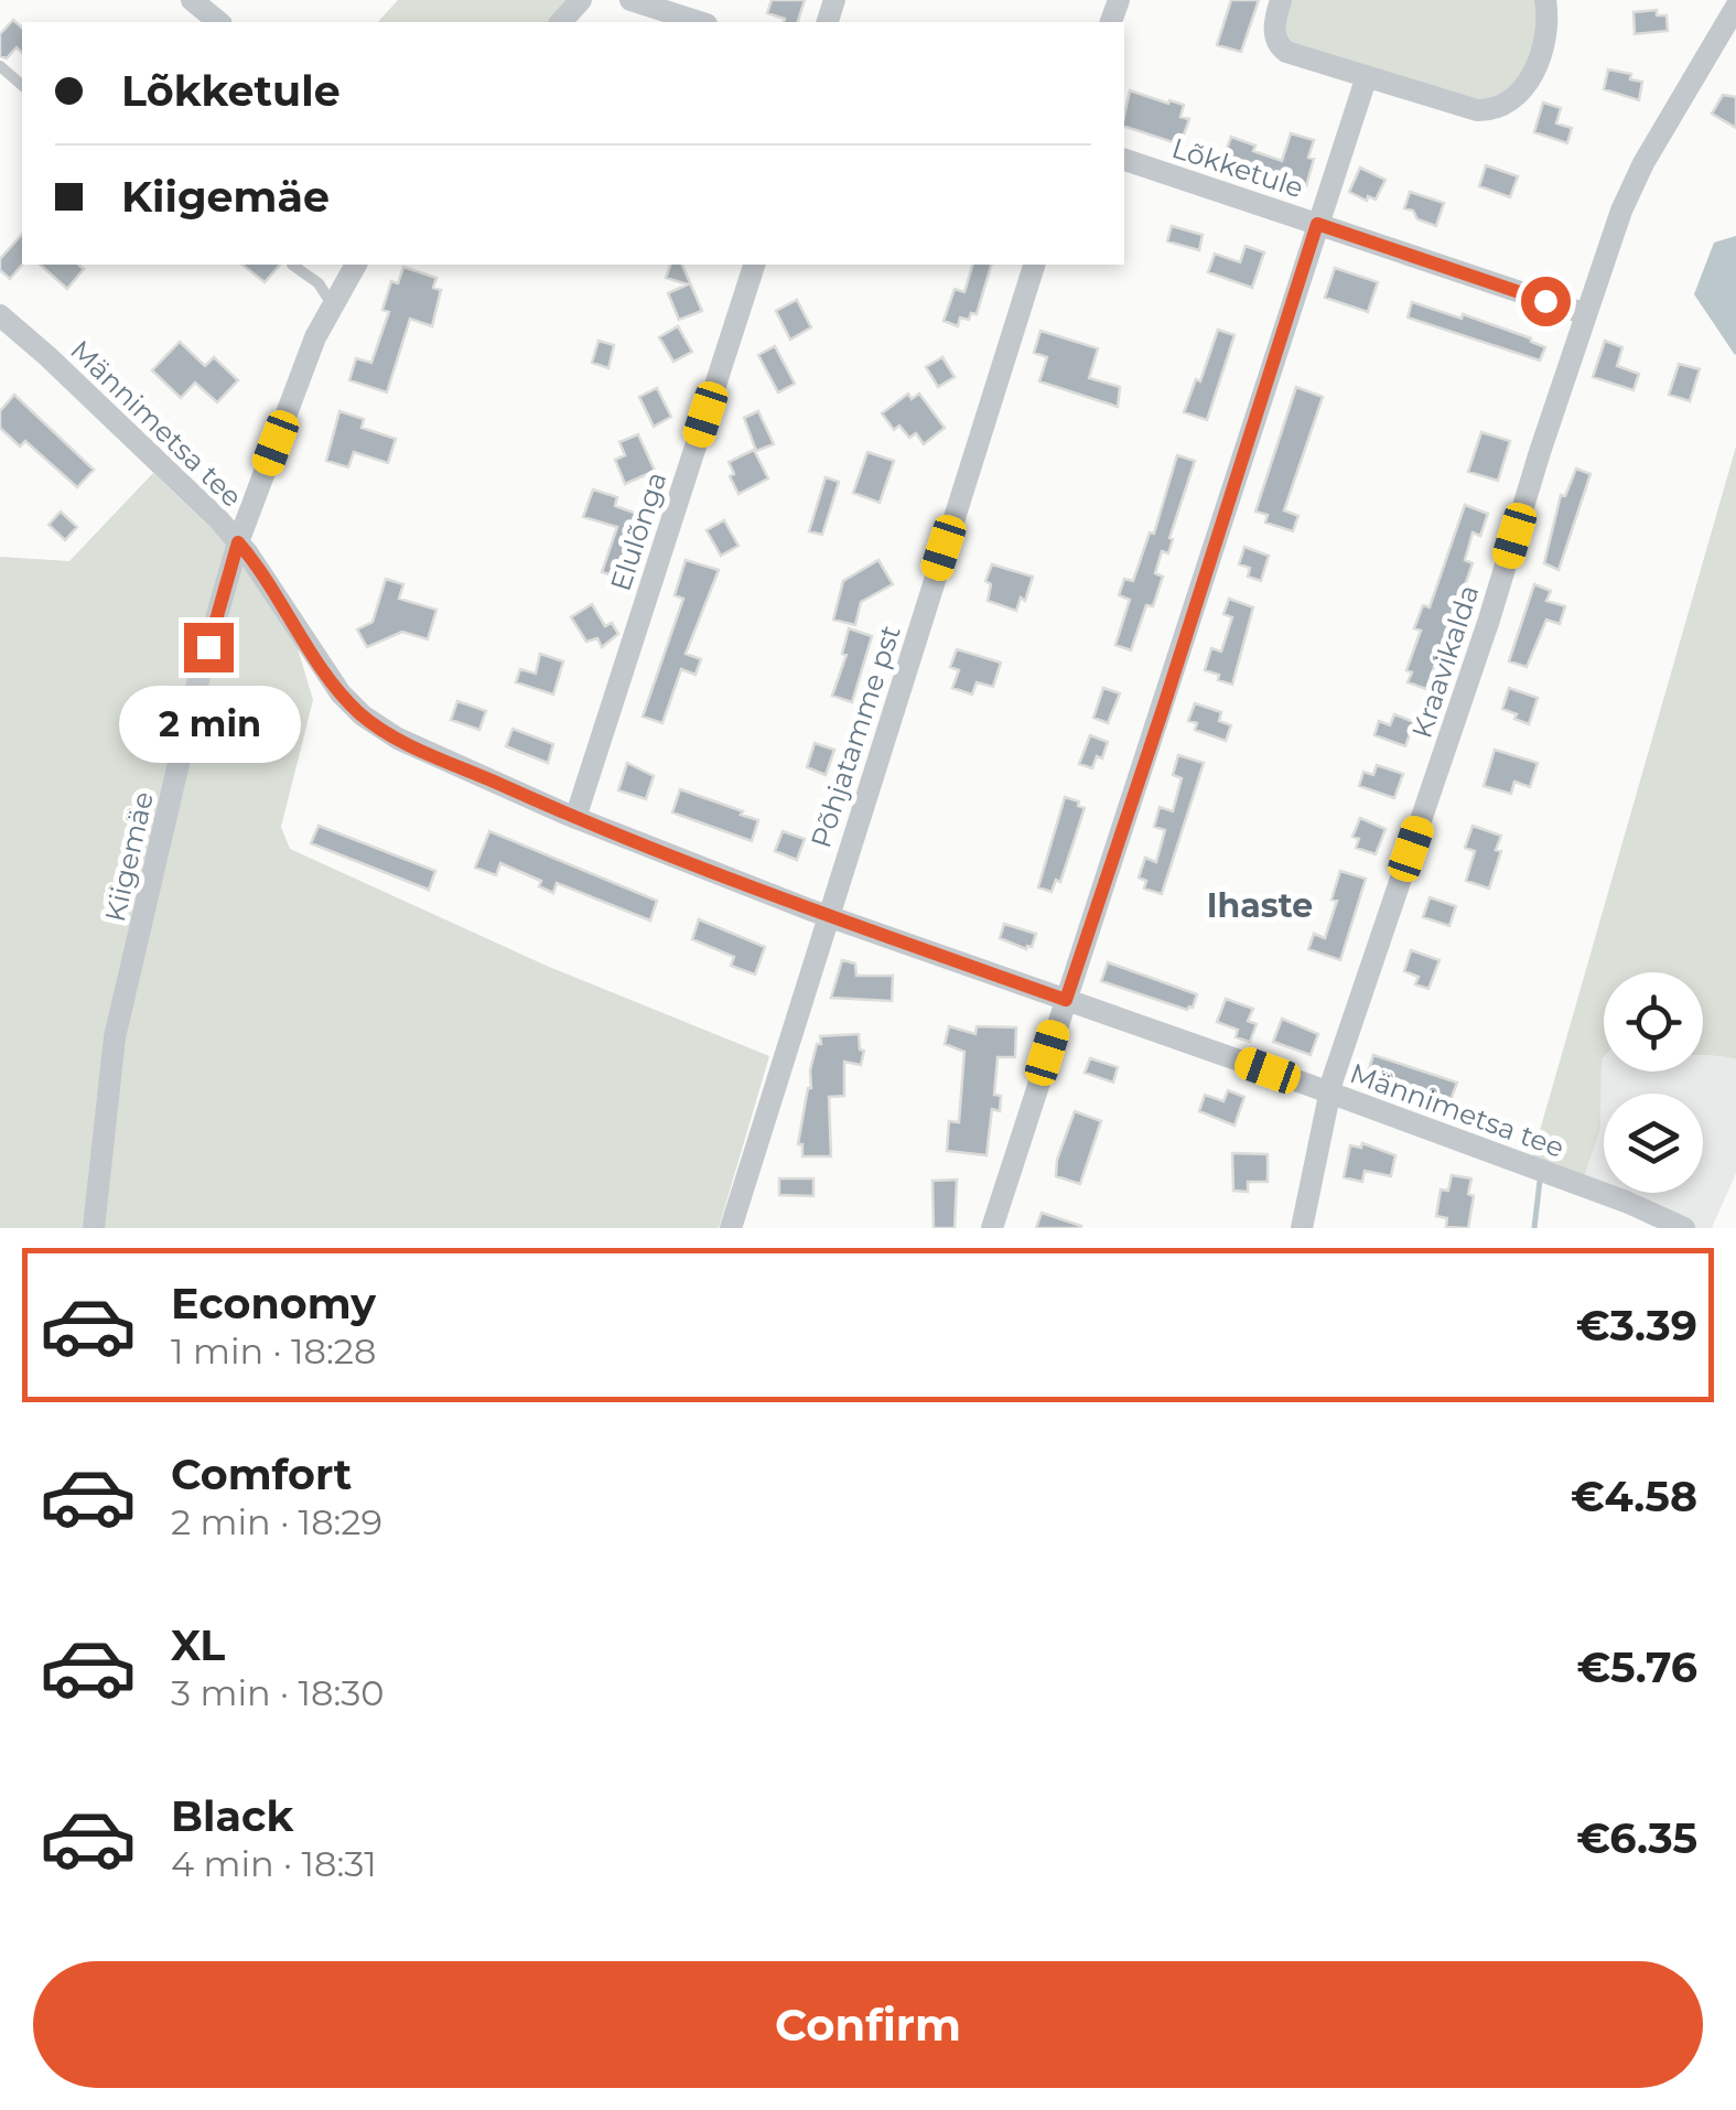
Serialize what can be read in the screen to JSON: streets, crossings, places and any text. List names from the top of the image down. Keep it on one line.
{"streets":{"street":["Lõkketule","Männimetsa tee","Elulõnga","Kraavikalda","Põhjatamme pst","Kiigemäe"]},"crossings":[["Lõkketule","Kraavikalda"],["Männimetsa tee","Elulõnga"],["Männimetsa tee","Kraavikalda"],["Männimetsa tee","Põhjatamme pst"],["Männimetsa tee","Kiigemäe"]],"districts":["Ihaste"],"page":{"banner":["Lõkketule","Kiigemäe"],"bubble":"2 min","list":[{"name":"Economy","note":"1 min · 18:28","value":"€3.39"},{"name":"Comfort","note":"2 min · 18:29","value":"€4.58"},{"name":"XL","note":"3 min · 18:30","value":"€5.76"},{"name":"Black","note":"4 min · 18:31","value":"€6.35"}],"buttons":"Confirm"}}
